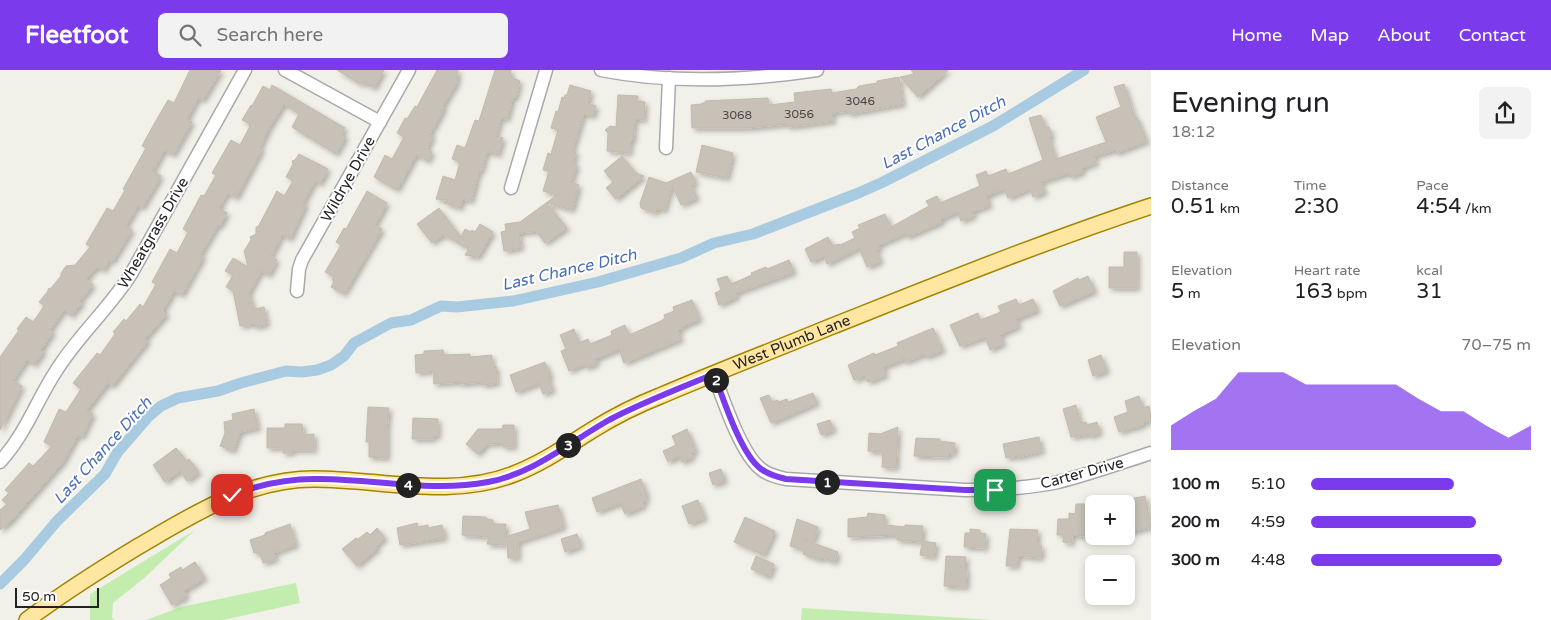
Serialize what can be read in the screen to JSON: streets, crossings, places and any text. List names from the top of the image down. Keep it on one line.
{"streets":{"main road":["West Plumb Lane"],"street":["Wildrye Drive","Wheatgrass Drive","Carter Drive"]},"crossings":[["West Plumb Lane","Carter Drive"]],"water":["Last Chance Ditch"],"house_numbers":["3046","3056","3068"],"scale_bar":"50 m","page":{"header":"Fleetfoot","search":"Search here","nav":["Home","Map","About","Contact"],"heading":["Evening run","18:12"],"stats":[["Distance","0.51 km"],["Time","2:30"],["Pace","4:54 /km"],["Elevation","5 m"],["Heart rate","163 bpm"],["kcal","31"]],"chart":["Elevation","70–75 m"],"pins":["2","3","1","4"],"list":[{"name":"100 m","note":"5:10"},{"name":"200 m","note":"4:59"},{"name":"300 m","note":"4:48"}],"map_buttons":["+","−"],"scale":"50 m"}}
